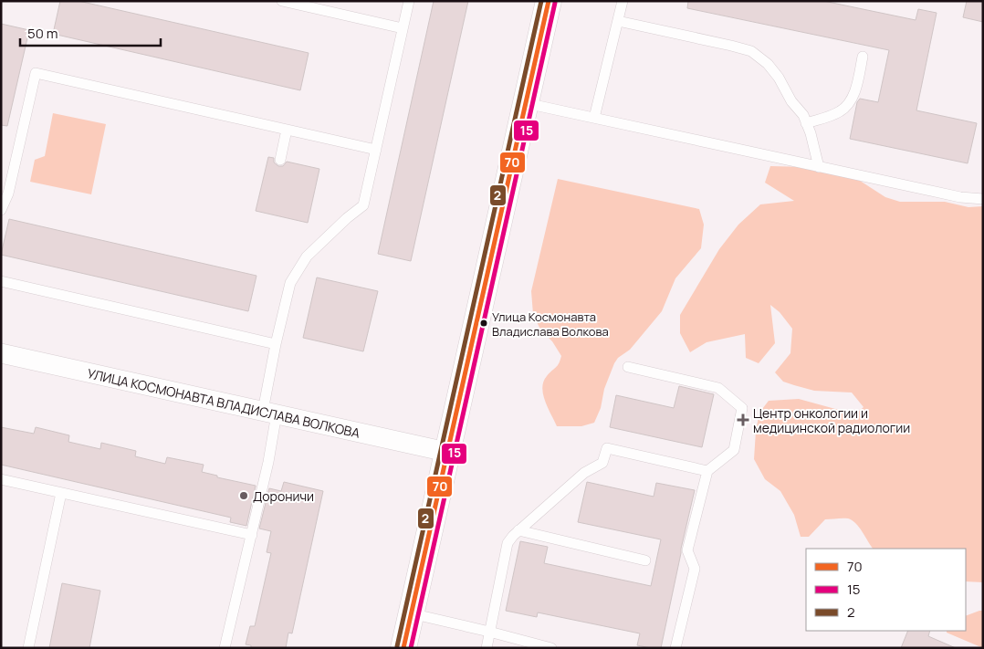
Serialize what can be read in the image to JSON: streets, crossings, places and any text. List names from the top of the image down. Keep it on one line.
{"streets":{"street":["УЛИЦА КОСМОНАВТА ВЛАДИСЛАВА ВОЛКОВА"]},"places":{"other":["Улица Космонавта Владислава Волкова","Дороничи"],"health":["Центр онкологии и медицинской радиологии"]},"lines":["transit line 70","transit line 2","transit line 15"],"legend":["70","15","2"],"scale_bar":"50 m"}
